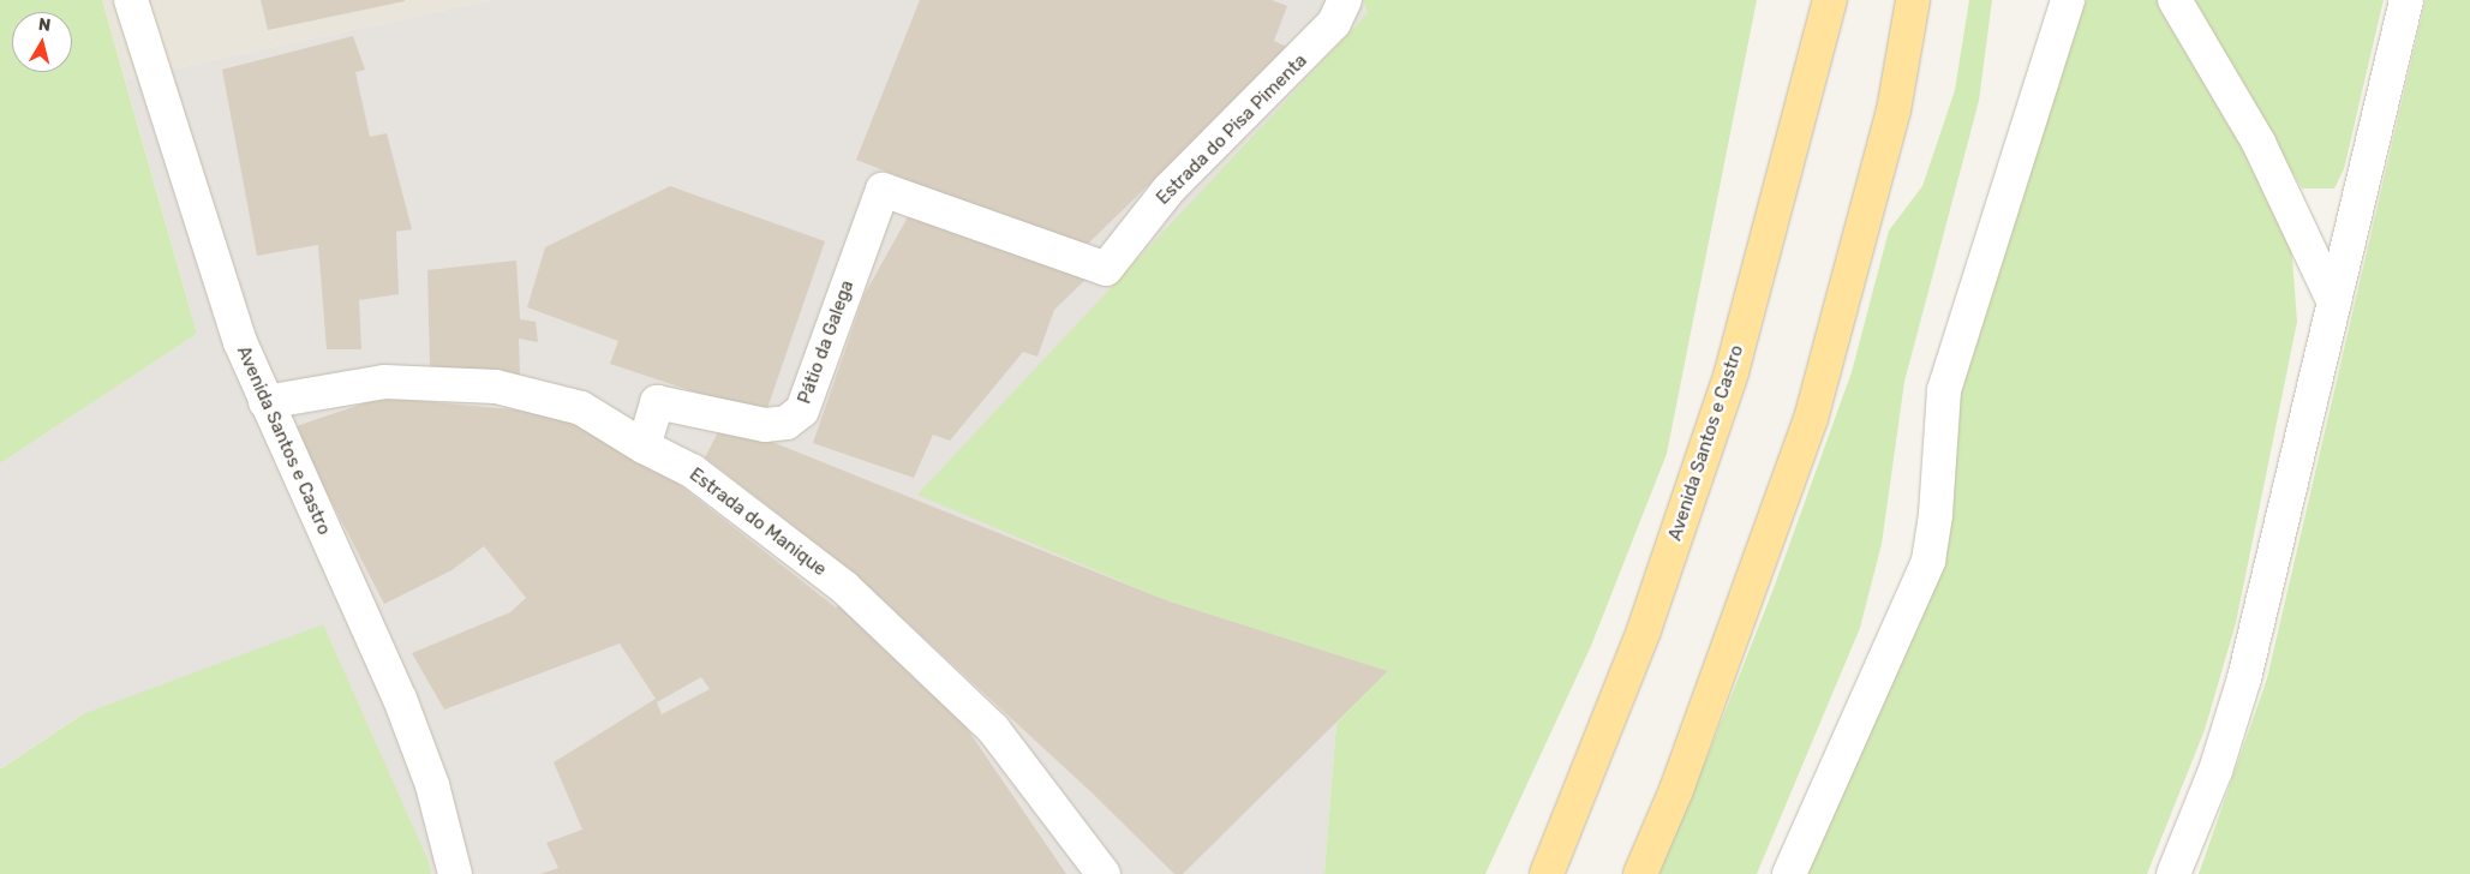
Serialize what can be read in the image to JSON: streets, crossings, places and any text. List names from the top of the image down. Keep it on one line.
{"streets":{"main road":["Avenida Santos e Castro"],"street":["Estrada do Pisa Pimenta","Pátio da Galega","Estrada do Manique"]},"crossings":[["Estrada do Pisa Pimenta","Pátio da Galega"],["Pátio da Galega","Estrada do Manique"],["Avenida Santos e Castro","Estrada do Manique"]],"north":"top"}
